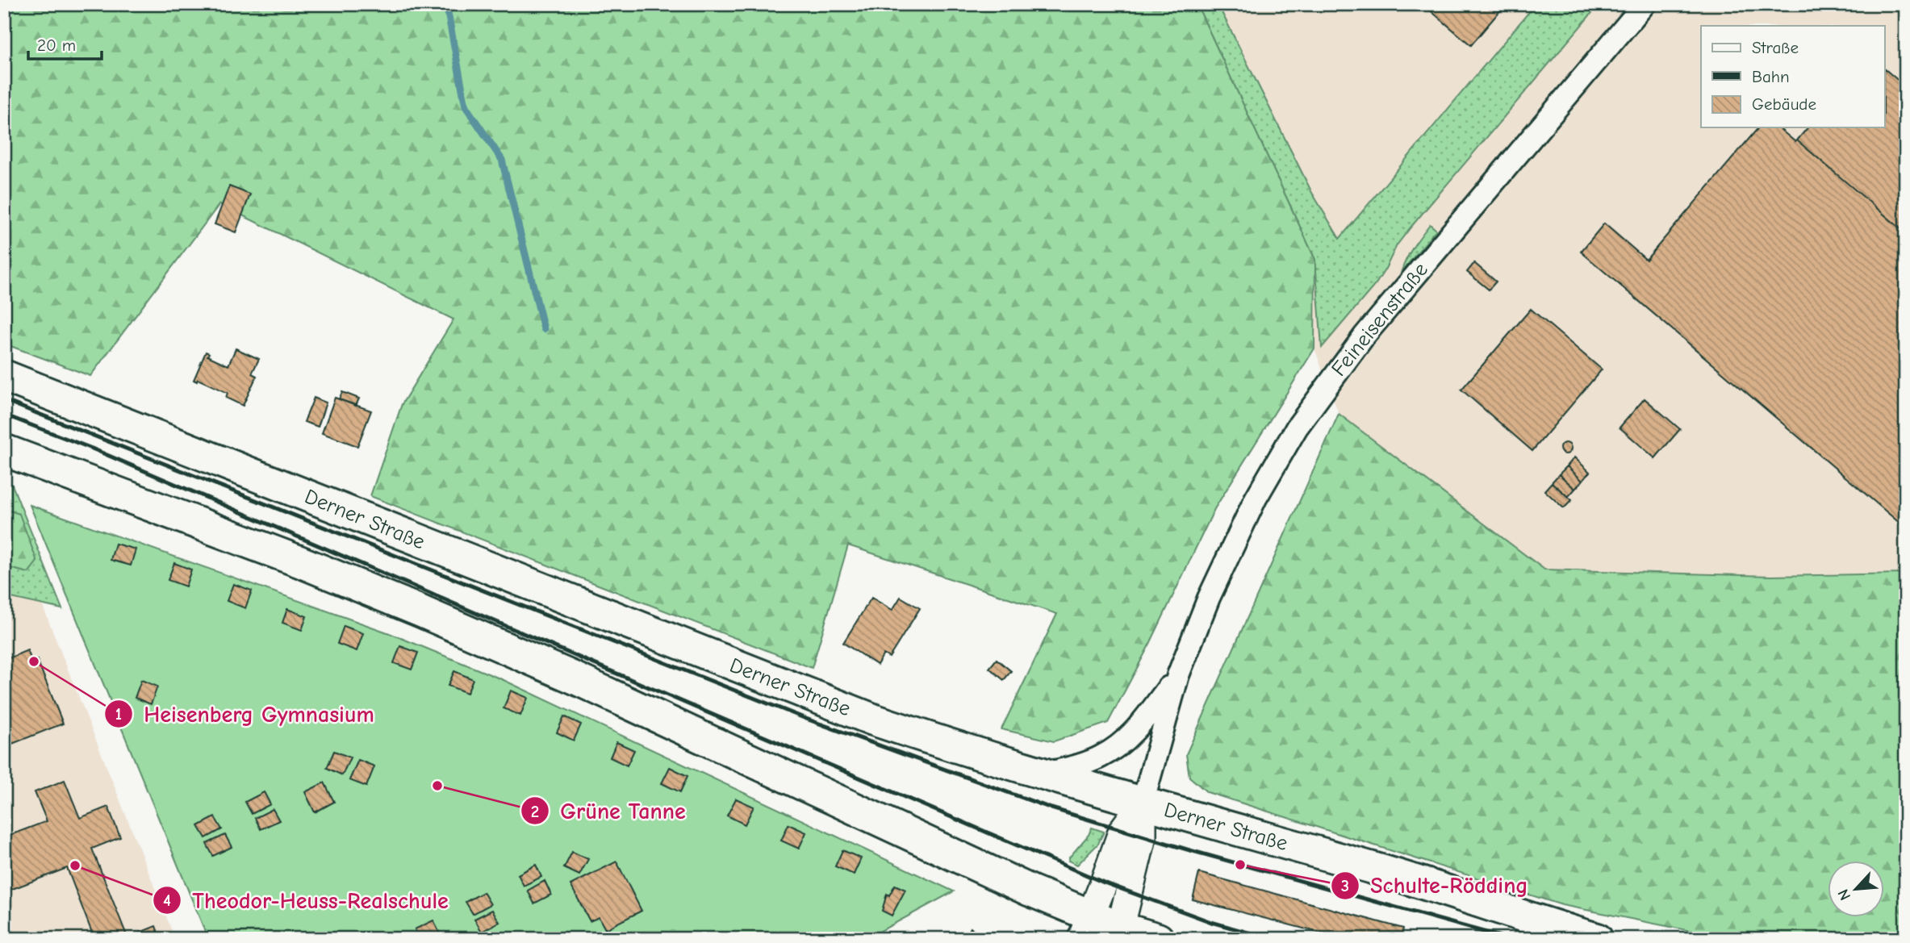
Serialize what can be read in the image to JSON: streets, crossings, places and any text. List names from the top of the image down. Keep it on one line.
{"streets":{"main road":["Derner Straße"],"street":["Feineisenstraße"]},"crossings":[["Feineisenstraße","Derner Straße"]],"places":["Heisenberg Gymnasium","Grüne Tanne","Schulte-Rödding","Theodor-Heuss-Realschule"],"legend":["Straße","Bahn","Gebäude"],"scale_bar":"20 m","north":"bottom left"}
